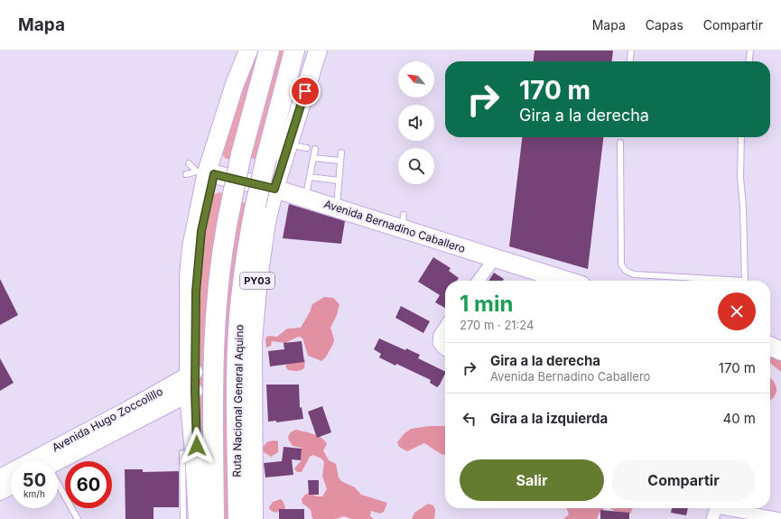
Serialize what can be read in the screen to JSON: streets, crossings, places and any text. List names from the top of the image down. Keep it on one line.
{"streets":{"highway":["PY03","Ruta Nacional General Aquino"],"main road":["Avenida Bernadino Caballero"],"street":["Avenida Hugo Zoccolillo"]},"crossings":[["Avenida Bernadino Caballero","PY03"]],"north":"top left","page":{"header":"Mapa","nav":["Mapa","Capas","Compartir"],"turn":["170 m","Gira a la derecha"],"heading":["1 min","270 m · 21:24"],"list":[{"name":"Gira a la derecha","note":"Avenida Bernadino Caballero","value":"170 m"},{"name":"Gira a la izquierda","value":"40 m"}],"buttons":["Salir","Compartir"],"speed":"50 km/h","limit":"60"}}
